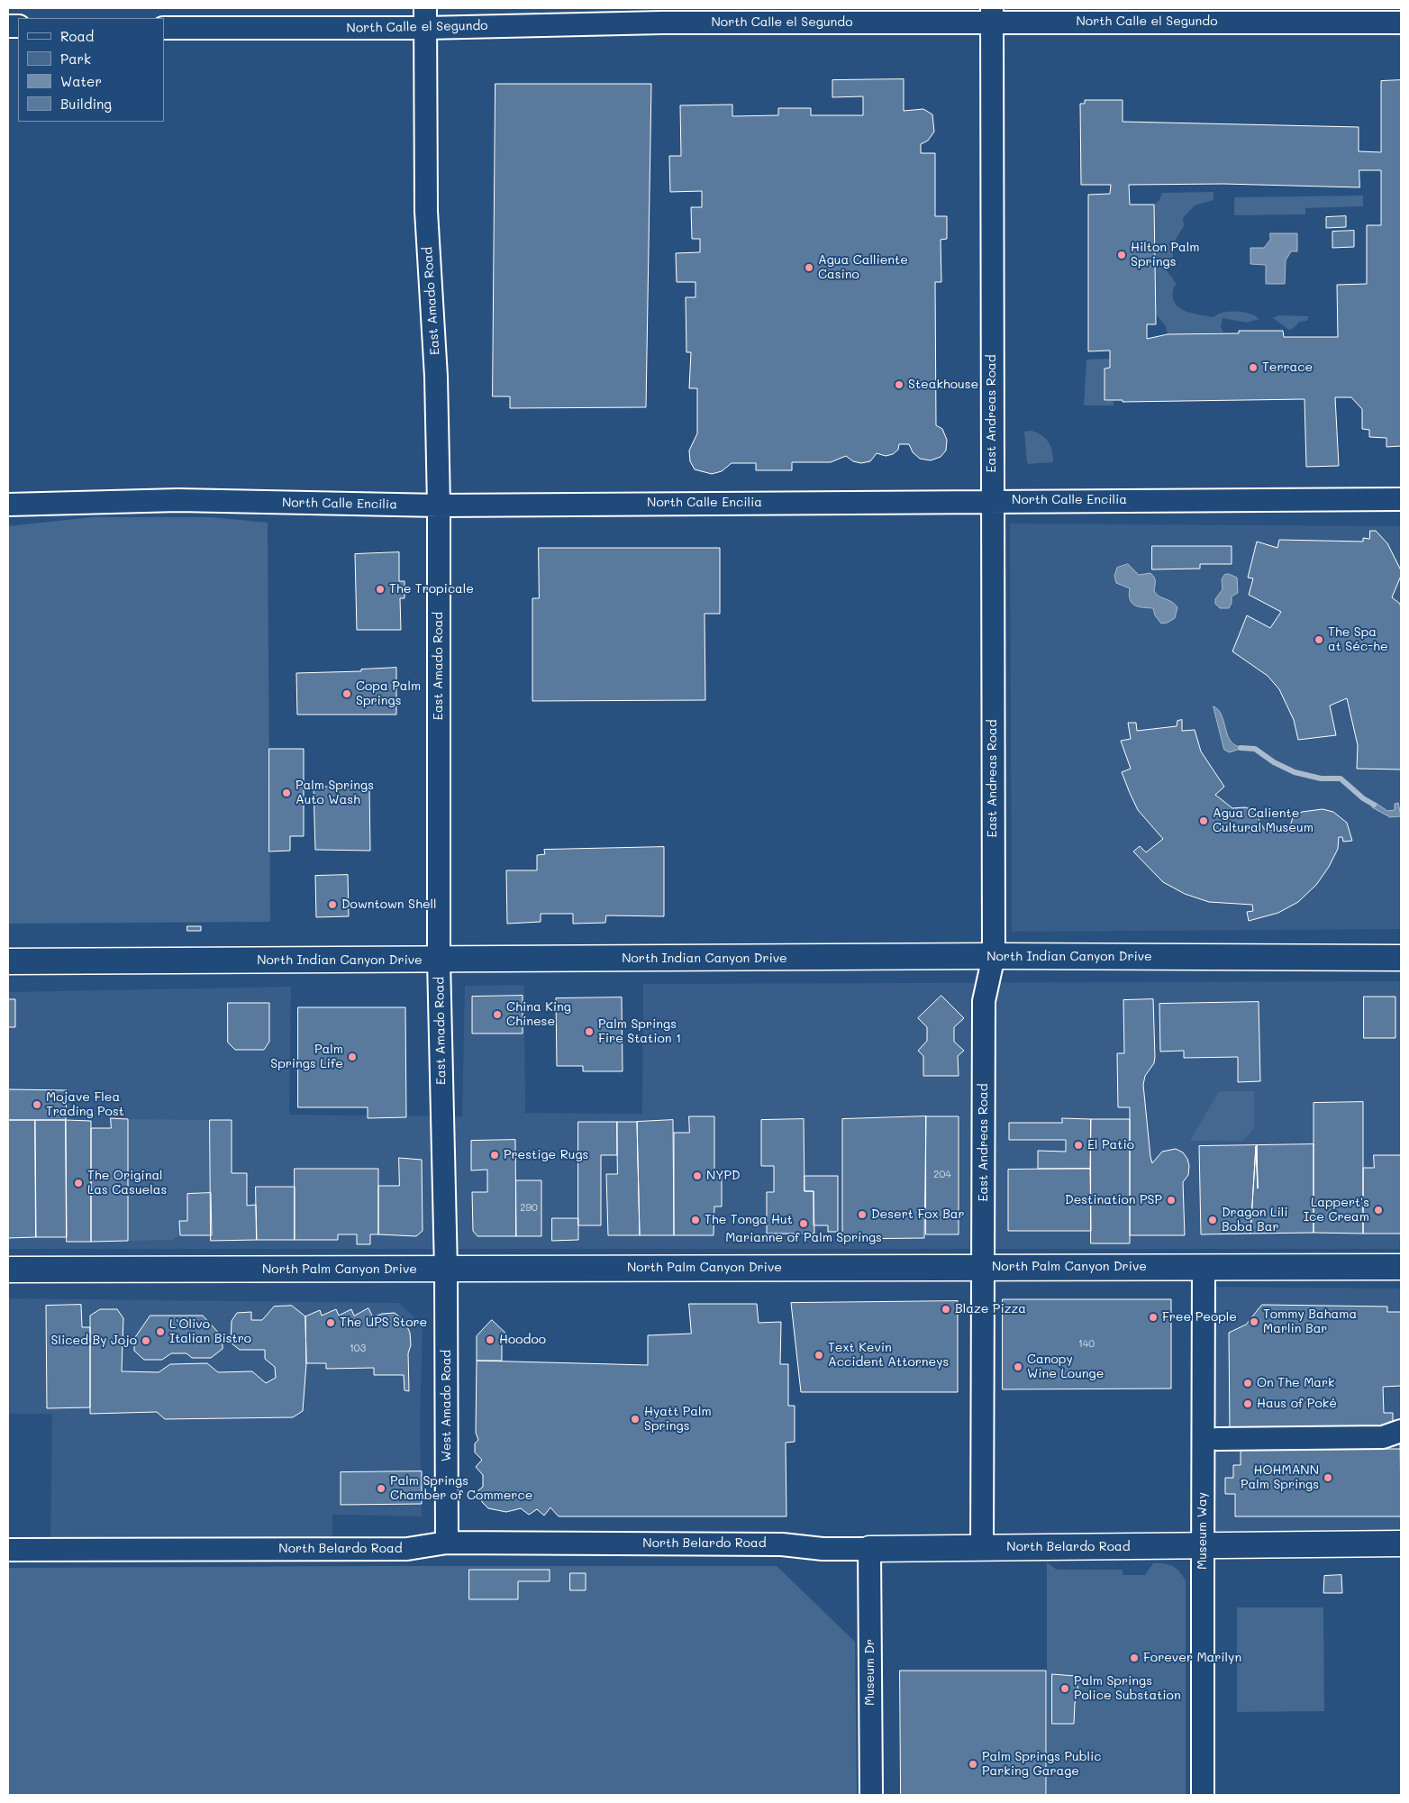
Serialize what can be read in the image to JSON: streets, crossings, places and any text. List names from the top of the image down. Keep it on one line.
{"streets":{"main road":["North Indian Canyon Drive","North Palm Canyon Drive","North Belardo Road"],"street":["North Calle el Segundo","East Amado Road","East Andreas Road","North Calle Encilia","West Amado Road","Museum Way","Museum Dr"]},"crossings":[["North Calle el Segundo","East Amado Road"],["North Calle el Segundo","East Andreas Road"],["East Amado Road","North Calle Encilia"],["East Amado Road","North Indian Canyon Drive"],["East Amado Road","North Palm Canyon Drive"],["East Amado Road","West Amado Road"],["East Andreas Road","North Calle Encilia"],["East Andreas Road","North Indian Canyon Drive"],["East Andreas Road","North Palm Canyon Drive"],["East Andreas Road","North Belardo Road"],["North Palm Canyon Drive","West Amado Road"],["North Palm Canyon Drive","Museum Way"],["West Amado Road","North Belardo Road"],["Museum Way","North Belardo Road"],["North Belardo Road","Museum Dr"]],"places":["Hilton Palm Springs","Agua Calliente Casino","Terrace","Steakhouse","The Tropicale","The Spa at Séc-he","Copa Palm Springs","Palm Springs Auto Wash","Agua Caliente Cultural Museum","Downtown Shell","China King Chinese","Palm Springs Fire Station 1","Palm Springs Life","Mojave Flea Trading Post","El Patio","Prestige Rugs","NYPD","The Original Las Casuelas","Destination PSP","Lappert's Ice Cream","Desert Fox Bar","The Tonga Hut","Dragon Lili Boba Bar","Marianne of Palm Springs","Blaze Pizza","Free People","Tommy Bahama Marlin Bar","The UPS Store","L'Olivo Italian Bistro","Hoodoo","Sliced By Jojo","Text Kevin Accident Attorneys","Canopy Wine Lounge","On The Mark","Haus of Poké","Hyatt Palm Springs","HOHMANN Palm Springs","Palm Springs Chamber of Commerce","Forever Marilyn","Palm Springs Police Substation","Palm Springs Public Parking Garage"],"house_numbers":["204","290","140","103"],"legend":["Road","Park","Water","Building"]}
